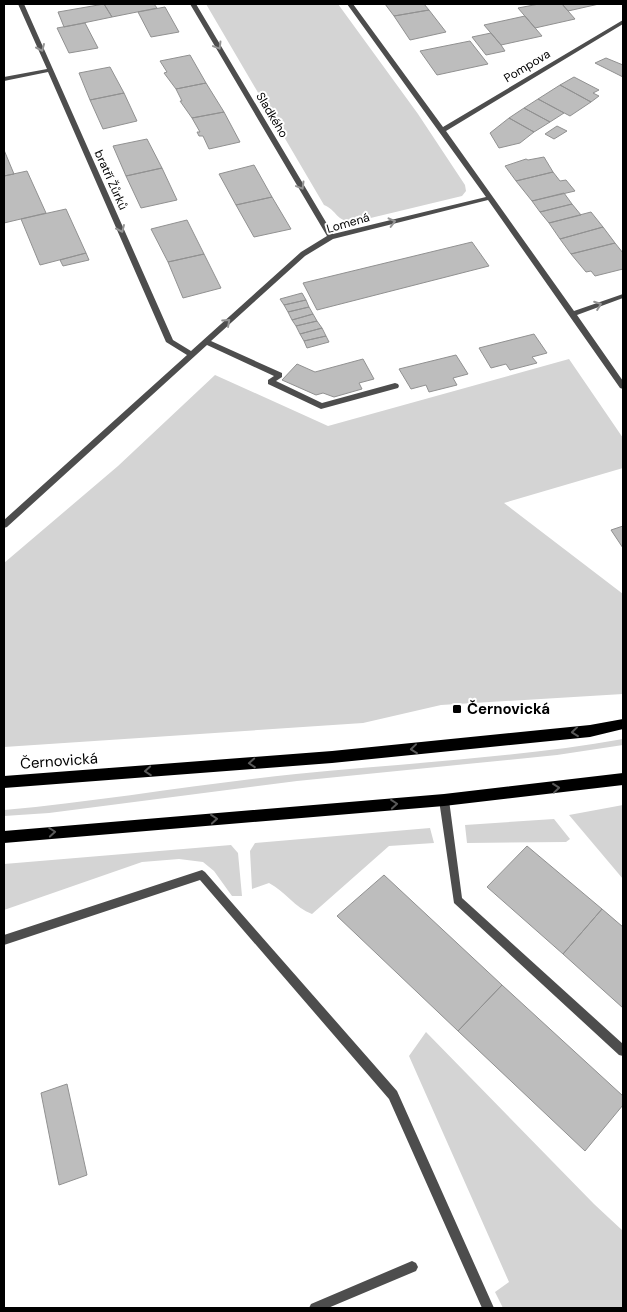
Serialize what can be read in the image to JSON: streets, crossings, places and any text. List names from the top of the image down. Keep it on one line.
{"streets":{"main road":["Černovická"],"street":["Pompova","Sladkého","bratří Žůrků","Lomená"]},"crossings":[["Sladkého","Lomená"],["bratří Žůrků","Lomená"]],"one_way":["Sladkého","bratří Žůrků","Lomená"],"places":{"transit":["Černovická"]}}
